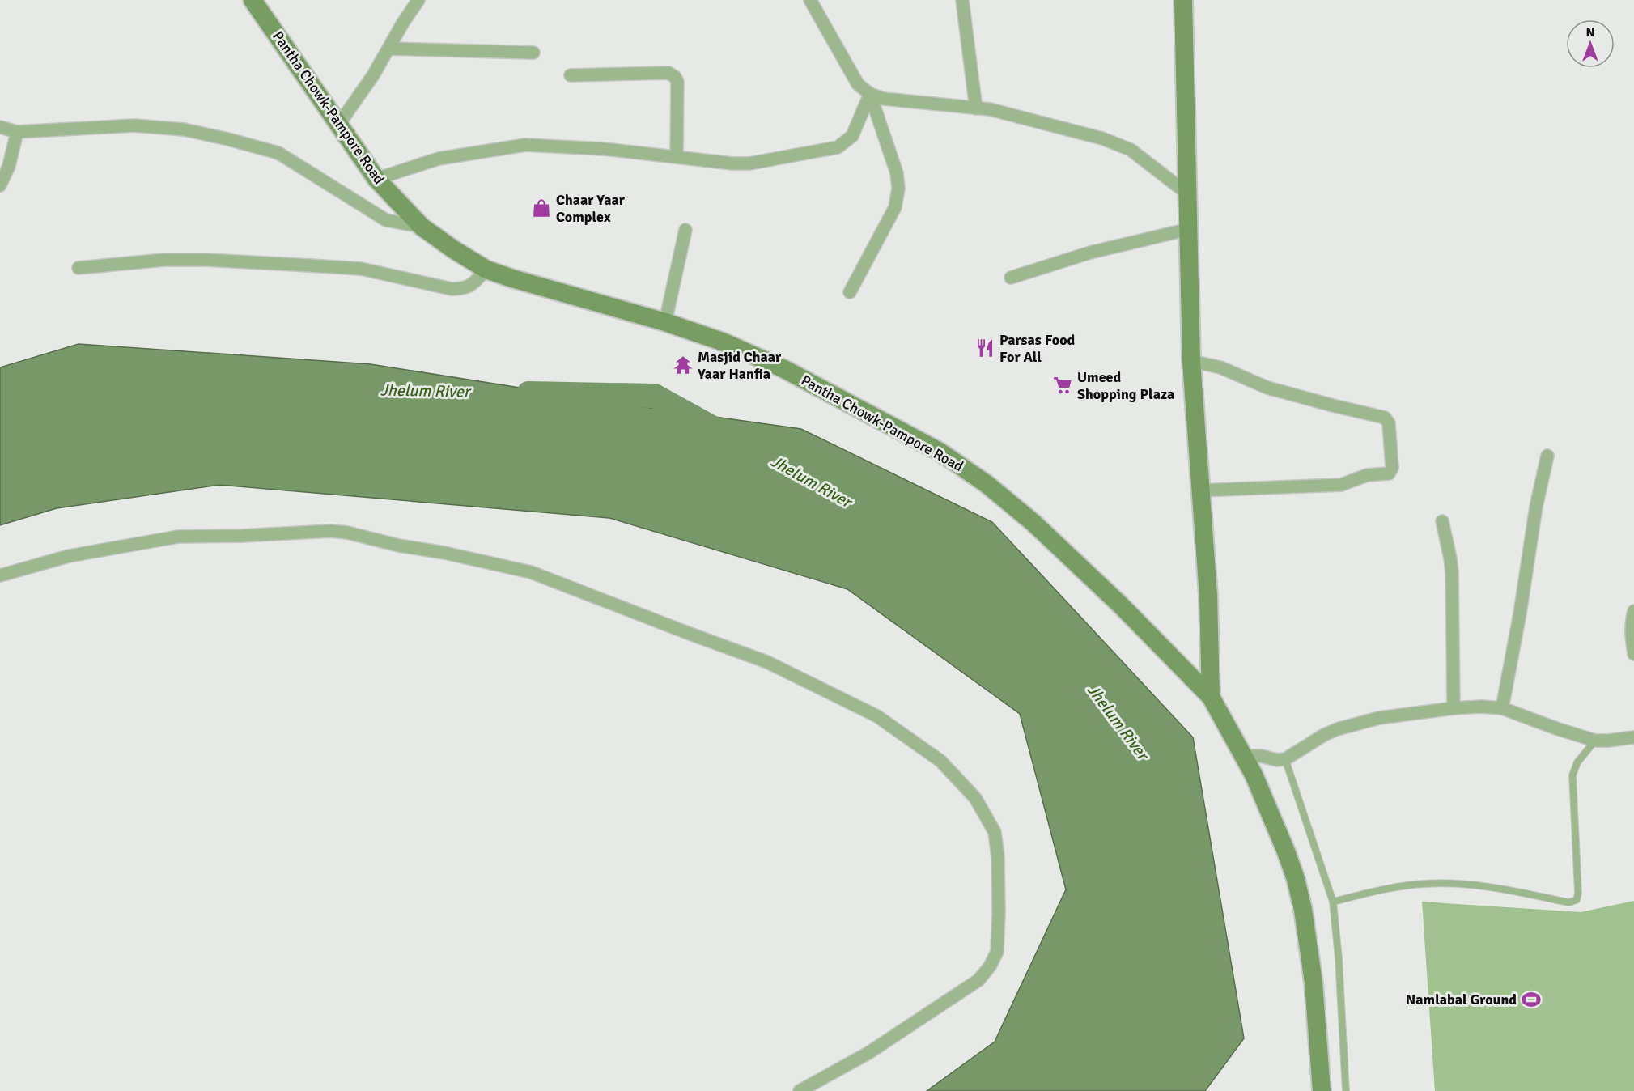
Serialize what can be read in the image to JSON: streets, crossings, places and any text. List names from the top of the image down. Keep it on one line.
{"streets":{"main road":["Pantha Chowk-Pampore Road"]},"water":["Jhelum River"],"places":{"shop":["Chaar Yaar Complex"],"restaurant":["Parsas Food For All"],"temple":["Masjid Chaar Yaar Hanfia"],"supermarket":["Umeed Shopping Plaza"],"sports":["Namlabal Ground"]},"north":"top"}
